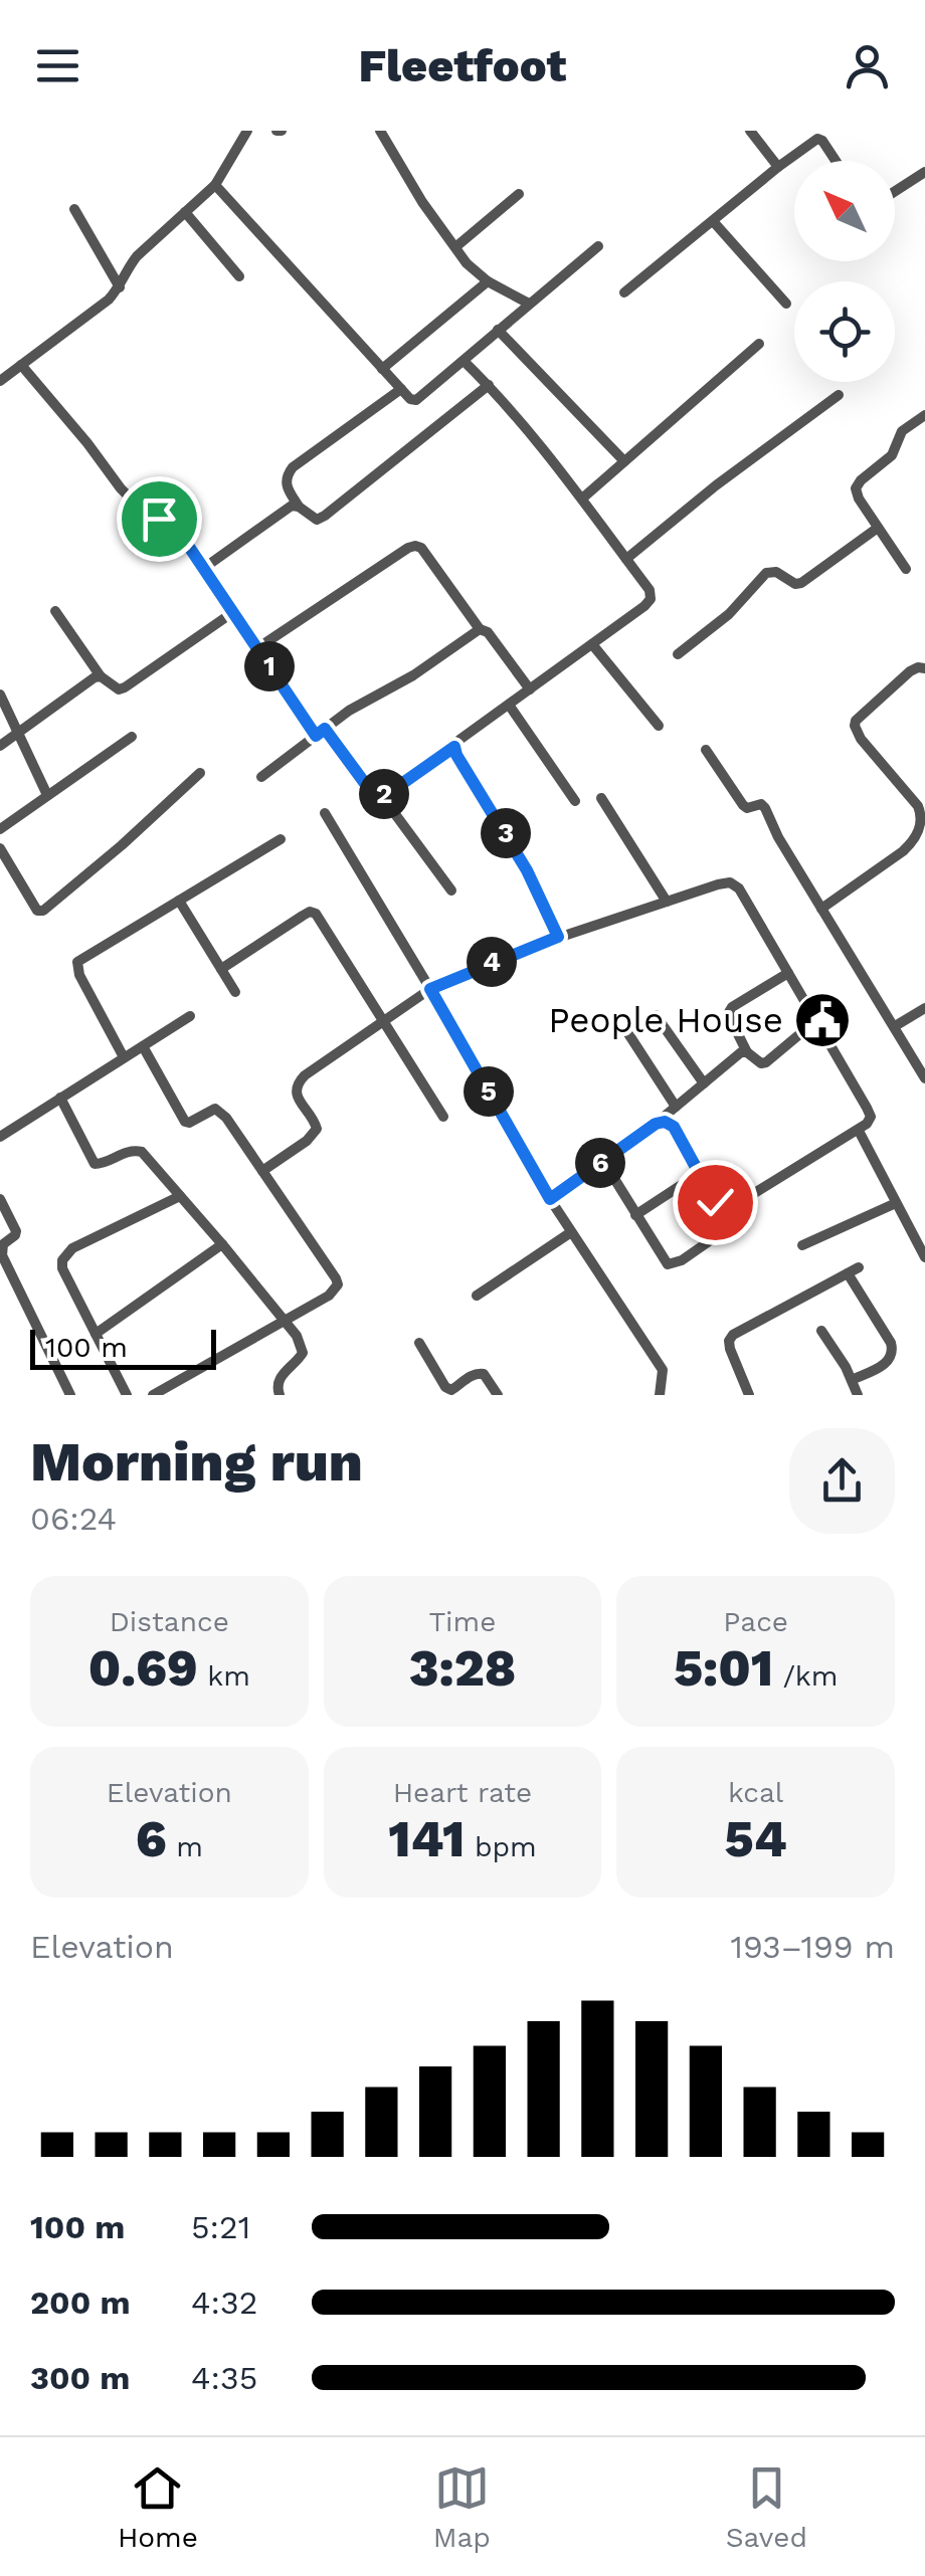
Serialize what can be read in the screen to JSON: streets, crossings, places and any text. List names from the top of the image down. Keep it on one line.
{"places":{"public building":["People House"]},"scale_bar":"100 m","north":"top left","page":{"header":"Fleetfoot","pins":["1","2","3","4","5","6"],"scale":"100 m","heading":["Morning run","06:24"],"stats":[["Distance","0.69 km"],["Time","3:28"],["Pace","5:01 /km"],["Elevation","6 m"],["Heart rate","141 bpm"],["kcal","54"]],"chart":["Elevation","193–199 m"],"list":[{"name":"100 m","note":"5:21"},{"name":"200 m","note":"4:32"},{"name":"300 m","note":"4:35"}],"tabs":["Home","Map","Saved"]}}
